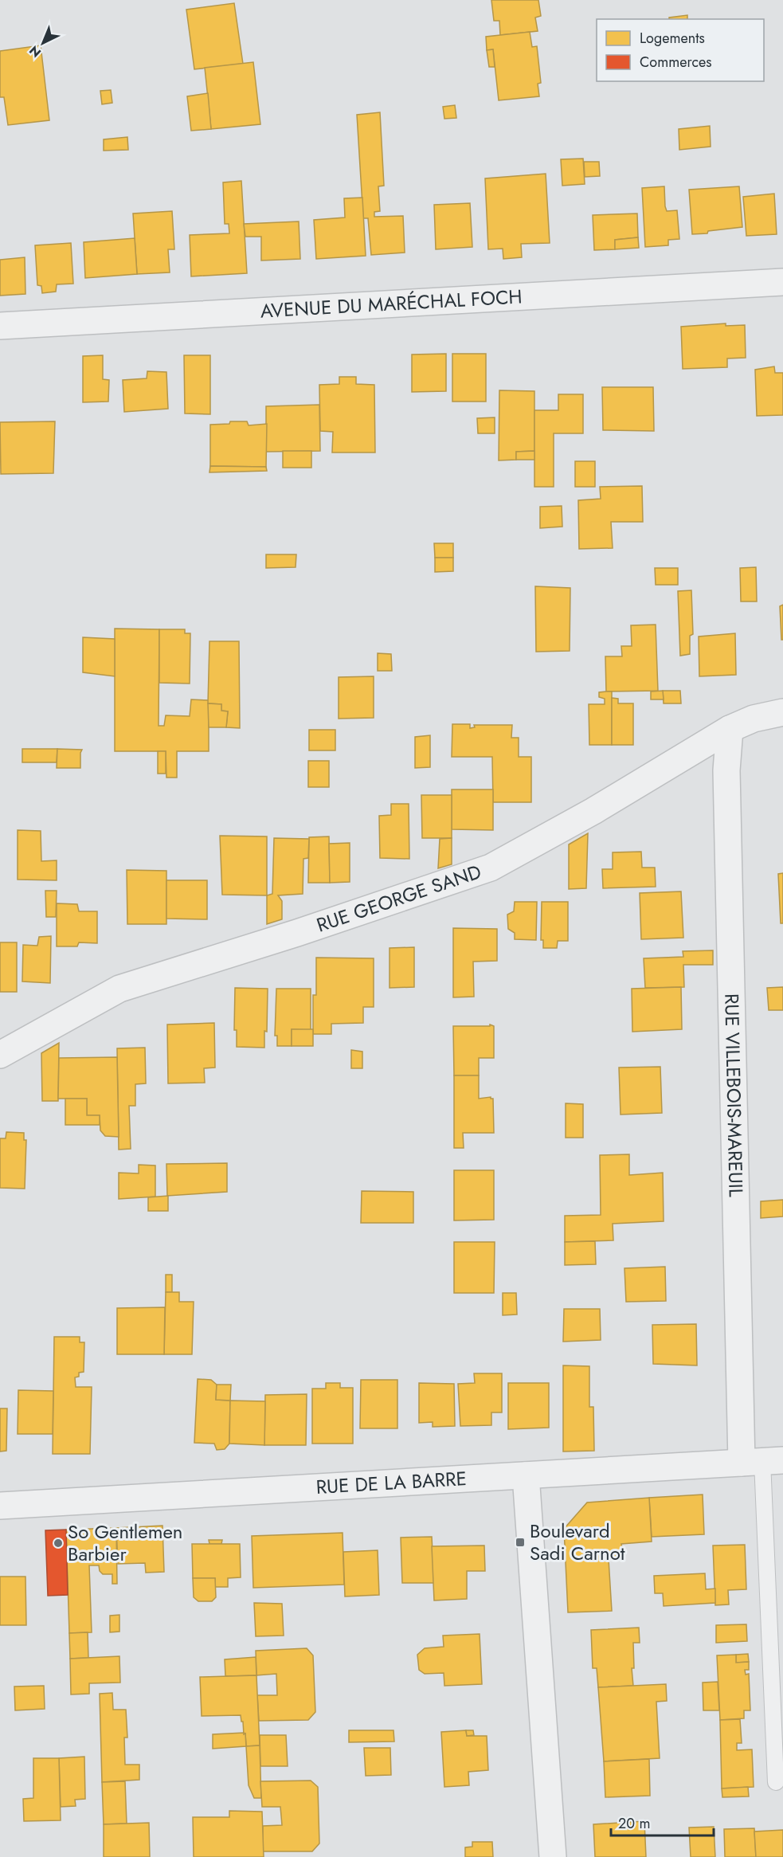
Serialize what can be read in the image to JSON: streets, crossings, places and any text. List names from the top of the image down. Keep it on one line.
{"streets":{"street":["AVENUE DU MARÉCHAL FOCH","RUE GEORGE SAND","RUE VILLEBOIS-MAREUIL","RUE DE LA BARRE"]},"crossings":[["RUE GEORGE SAND","RUE VILLEBOIS-MAREUIL"],["RUE VILLEBOIS-MAREUIL","RUE DE LA BARRE"]],"places":{"transit":["Boulevard Sadi Carnot"],"other":["So Gentlemen Barbier"]},"legend":["Logements","Commerces"],"scale_bar":"20 m","north":"bottom left"}
